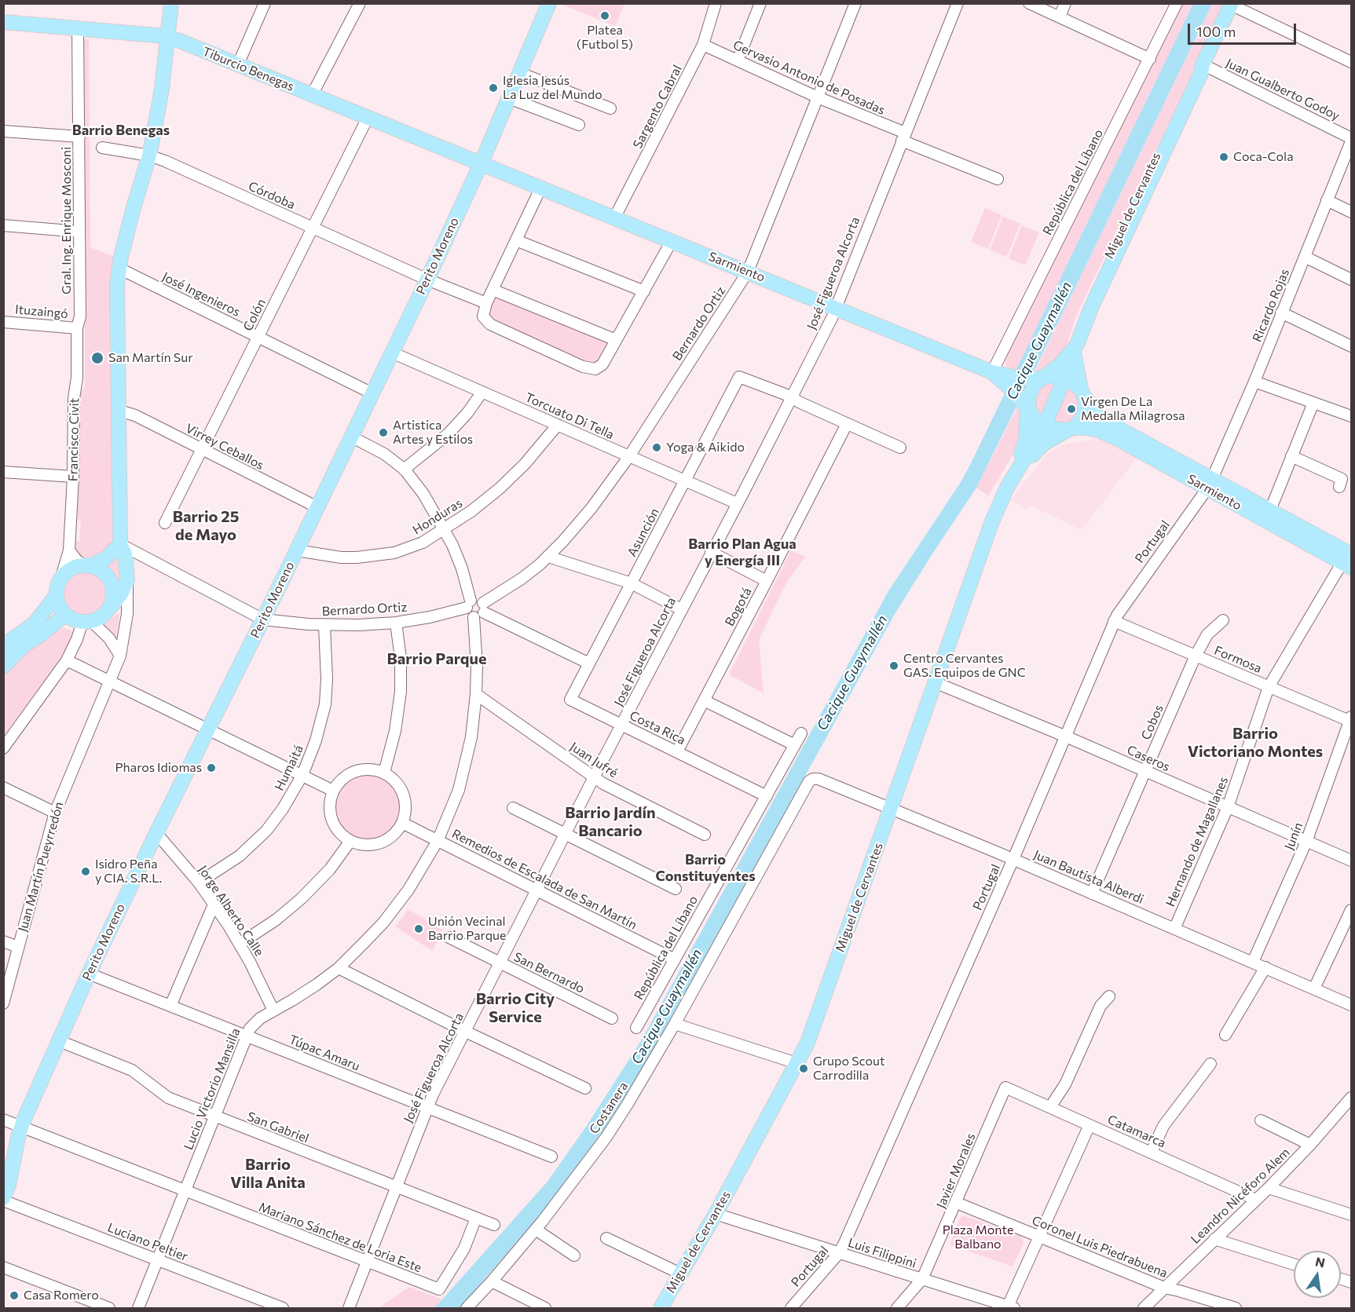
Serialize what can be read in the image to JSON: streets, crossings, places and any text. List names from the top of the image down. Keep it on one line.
{"streets":{"main road":["Tiburcio Benegas","Miguel de Cervantes","Perito Moreno","Sarmiento","Francisco Civit","Juan Martín Pueyrredón"],"street":["Gervasio Antonio de Posadas","Juan Gualberto Godoy","Sargento Cabral","República del Líbano","Córdoba","Gral. Ing. Enrique Mosconi","José Figueroa Alcorta","José Ingenieros","Ricardo Rojas","Ituzaingó","Colón","Bernardo Ortiz","Torcuato Di Tella","Virrey Ceballos","Honduras","Asunción","Portugal","Bogotá","Formosa","Cobos","Costa Rica","Caseros","Juan Jufré","Humaitá","Junín","Hernando de Magallanes","Juan Bautista Alberdi","Remedios de Escalada de San Martín","Jorge Alberto Calle","San Bernardo","Túpac Amaru","Lucio Victorio Mansilla","Costanera","San Gabriel","Catamarca","Javier Morales","Leandro Nicéforo Alem","Mariano Sánchez de Loria Este","Luciano Peltier","Coronel Luis Piedrabuena","Luis Filippini"]},"crossings":[["Tiburcio Benegas","Gral. Ing. Enrique Mosconi"],["Tiburcio Benegas","Perito Moreno"],["Tiburcio Benegas","Sarmiento"],["Tiburcio Benegas","Colón"],["Tiburcio Benegas","Juan Martín Pueyrredón"],["Gervasio Antonio de Posadas","Sargento Cabral"],["Gervasio Antonio de Posadas","José Figueroa Alcorta"],["Gervasio Antonio de Posadas","Bernardo Ortiz"],["Juan Gualberto Godoy","Miguel de Cervantes"],["Juan Gualberto Godoy","Ricardo Rojas"],["Sargento Cabral","Sarmiento"],["República del Líbano","Sarmiento"],["República del Líbano","Costa Rica"],["República del Líbano","Remedios de Escalada de San Martín"],["Córdoba","Perito Moreno"],["Córdoba","Colón"],["Córdoba","Juan Martín Pueyrredón"],["Miguel de Cervantes","Sarmiento"],["Miguel de Cervantes","Caseros"],["Miguel de Cervantes","Juan Bautista Alberdi"],["Miguel de Cervantes","Luis Filippini"],["Gral. Ing. Enrique Mosconi","Ituzaingó"],["Gral. Ing. Enrique Mosconi","Francisco Civit"],["Perito Moreno","Sarmiento"],["Perito Moreno","José Ingenieros"],["Perito Moreno","Bernardo Ortiz"],["Perito Moreno","Torcuato Di Tella"],["Perito Moreno","Virrey Ceballos"],["Perito Moreno","Honduras"],["Perito Moreno","Jorge Alberto Calle"],["Perito Moreno","Túpac Amaru"],["Perito Moreno","San Gabriel"],["Perito Moreno","Mariano Sánchez de Loria Este"],["Perito Moreno","Luciano Peltier"],["Sarmiento","José Figueroa Alcorta"],["Sarmiento","Ricardo Rojas"],["Sarmiento","Bernardo Ortiz"],["Sarmiento","Portugal"],["Sarmiento","Hernando de Magallanes"],["José Figueroa Alcorta","Torcuato Di Tella"],["José Figueroa Alcorta","Asunción"],["José Figueroa Alcorta","Costa Rica"],["José Figueroa Alcorta","Juan Jufré"],["José Figueroa Alcorta","Remedios de Escalada de San Martín"],["José Figueroa Alcorta","San Bernardo"],["José Figueroa Alcorta","Túpac Amaru"],["José Figueroa Alcorta","San Gabriel"],["José Figueroa Alcorta","Mariano Sánchez de Loria Este"],["José Ingenieros","Colón"],["José Ingenieros","Juan Martín Pueyrredón"],["Ricardo Rojas","Portugal"],["Ituzaingó","Francisco Civit"],["Colón","Virrey Ceballos"],["Bernardo Ortiz","Torcuato Di Tella"],["Bernardo Ortiz","Humaitá"],["Bernardo Ortiz","Lucio Victorio Mansilla"],["Torcuato Di Tella","Honduras"],["Torcuato Di Tella","Asunción"],["Virrey Ceballos","Juan Martín Pueyrredón"],["Asunción","Costa Rica"],["Portugal","Formosa"],["Portugal","Caseros"],["Portugal","Juan Bautista Alberdi"],["Portugal","Luis Filippini"],["Bogotá","Costa Rica"],["Formosa","Cobos"],["Formosa","Junín"],["Formosa","Hernando de Magallanes"],["Cobos","Caseros"],["Cobos","Juan Bautista Alberdi"],["Caseros","Junín"],["Caseros","Hernando de Magallanes"],["Juan Jufré","Lucio Victorio Mansilla"],["Humaitá","Jorge Alberto Calle"],["Junín","Juan Bautista Alberdi"],["Hernando de Magallanes","Juan Bautista Alberdi"],["Juan Bautista Alberdi","Costanera"],["Remedios de Escalada de San Martín","Lucio Victorio Mansilla"],["Jorge Alberto Calle","Lucio Victorio Mansilla"],["Túpac Amaru","Lucio Victorio Mansilla"],["Lucio Victorio Mansilla","San Gabriel"],["Lucio Victorio Mansilla","Mariano Sánchez de Loria Este"],["Lucio Victorio Mansilla","Luciano Peltier"],["San Gabriel","Mariano Sánchez de Loria Este"],["Catamarca","Javier Morales"],["Catamarca","Leandro Nicéforo Alem"],["Javier Morales","Coronel Luis Piedrabuena"],["Javier Morales","Luis Filippini"],["Leandro Nicéforo Alem","Coronel Luis Piedrabuena"]],"districts":["Barrio Benegas","Barrio 25 de Mayo","Barrio Plan Agua y Energía III","Barrio Parque","Barrio Victoriano Montes","Barrio Jardín Bancario","Barrio Constituyentes","Barrio City Service","Barrio Villa Anita"],"water":["Cacique Guaymallén"],"parks":["Plaza Monte Balbano"],"places":["Platea (Futbol 5)","Iglesia Jesús La Luz del Mundo","Coca-Cola","San Martín Sur","Virgen De La Medalla Milagrosa","Artistica Artes y Estilos","Yoga & Aikido","Centro Cervantes GAS. Equipos de GNC","Pharos Idiomas","Isidro Peña y CIA. S.R.L.","Unión Vecinal Barrio Parque","Grupo Scout Carrodilla","Casa Romero"],"scale_bar":"100 m","north":"top"}
